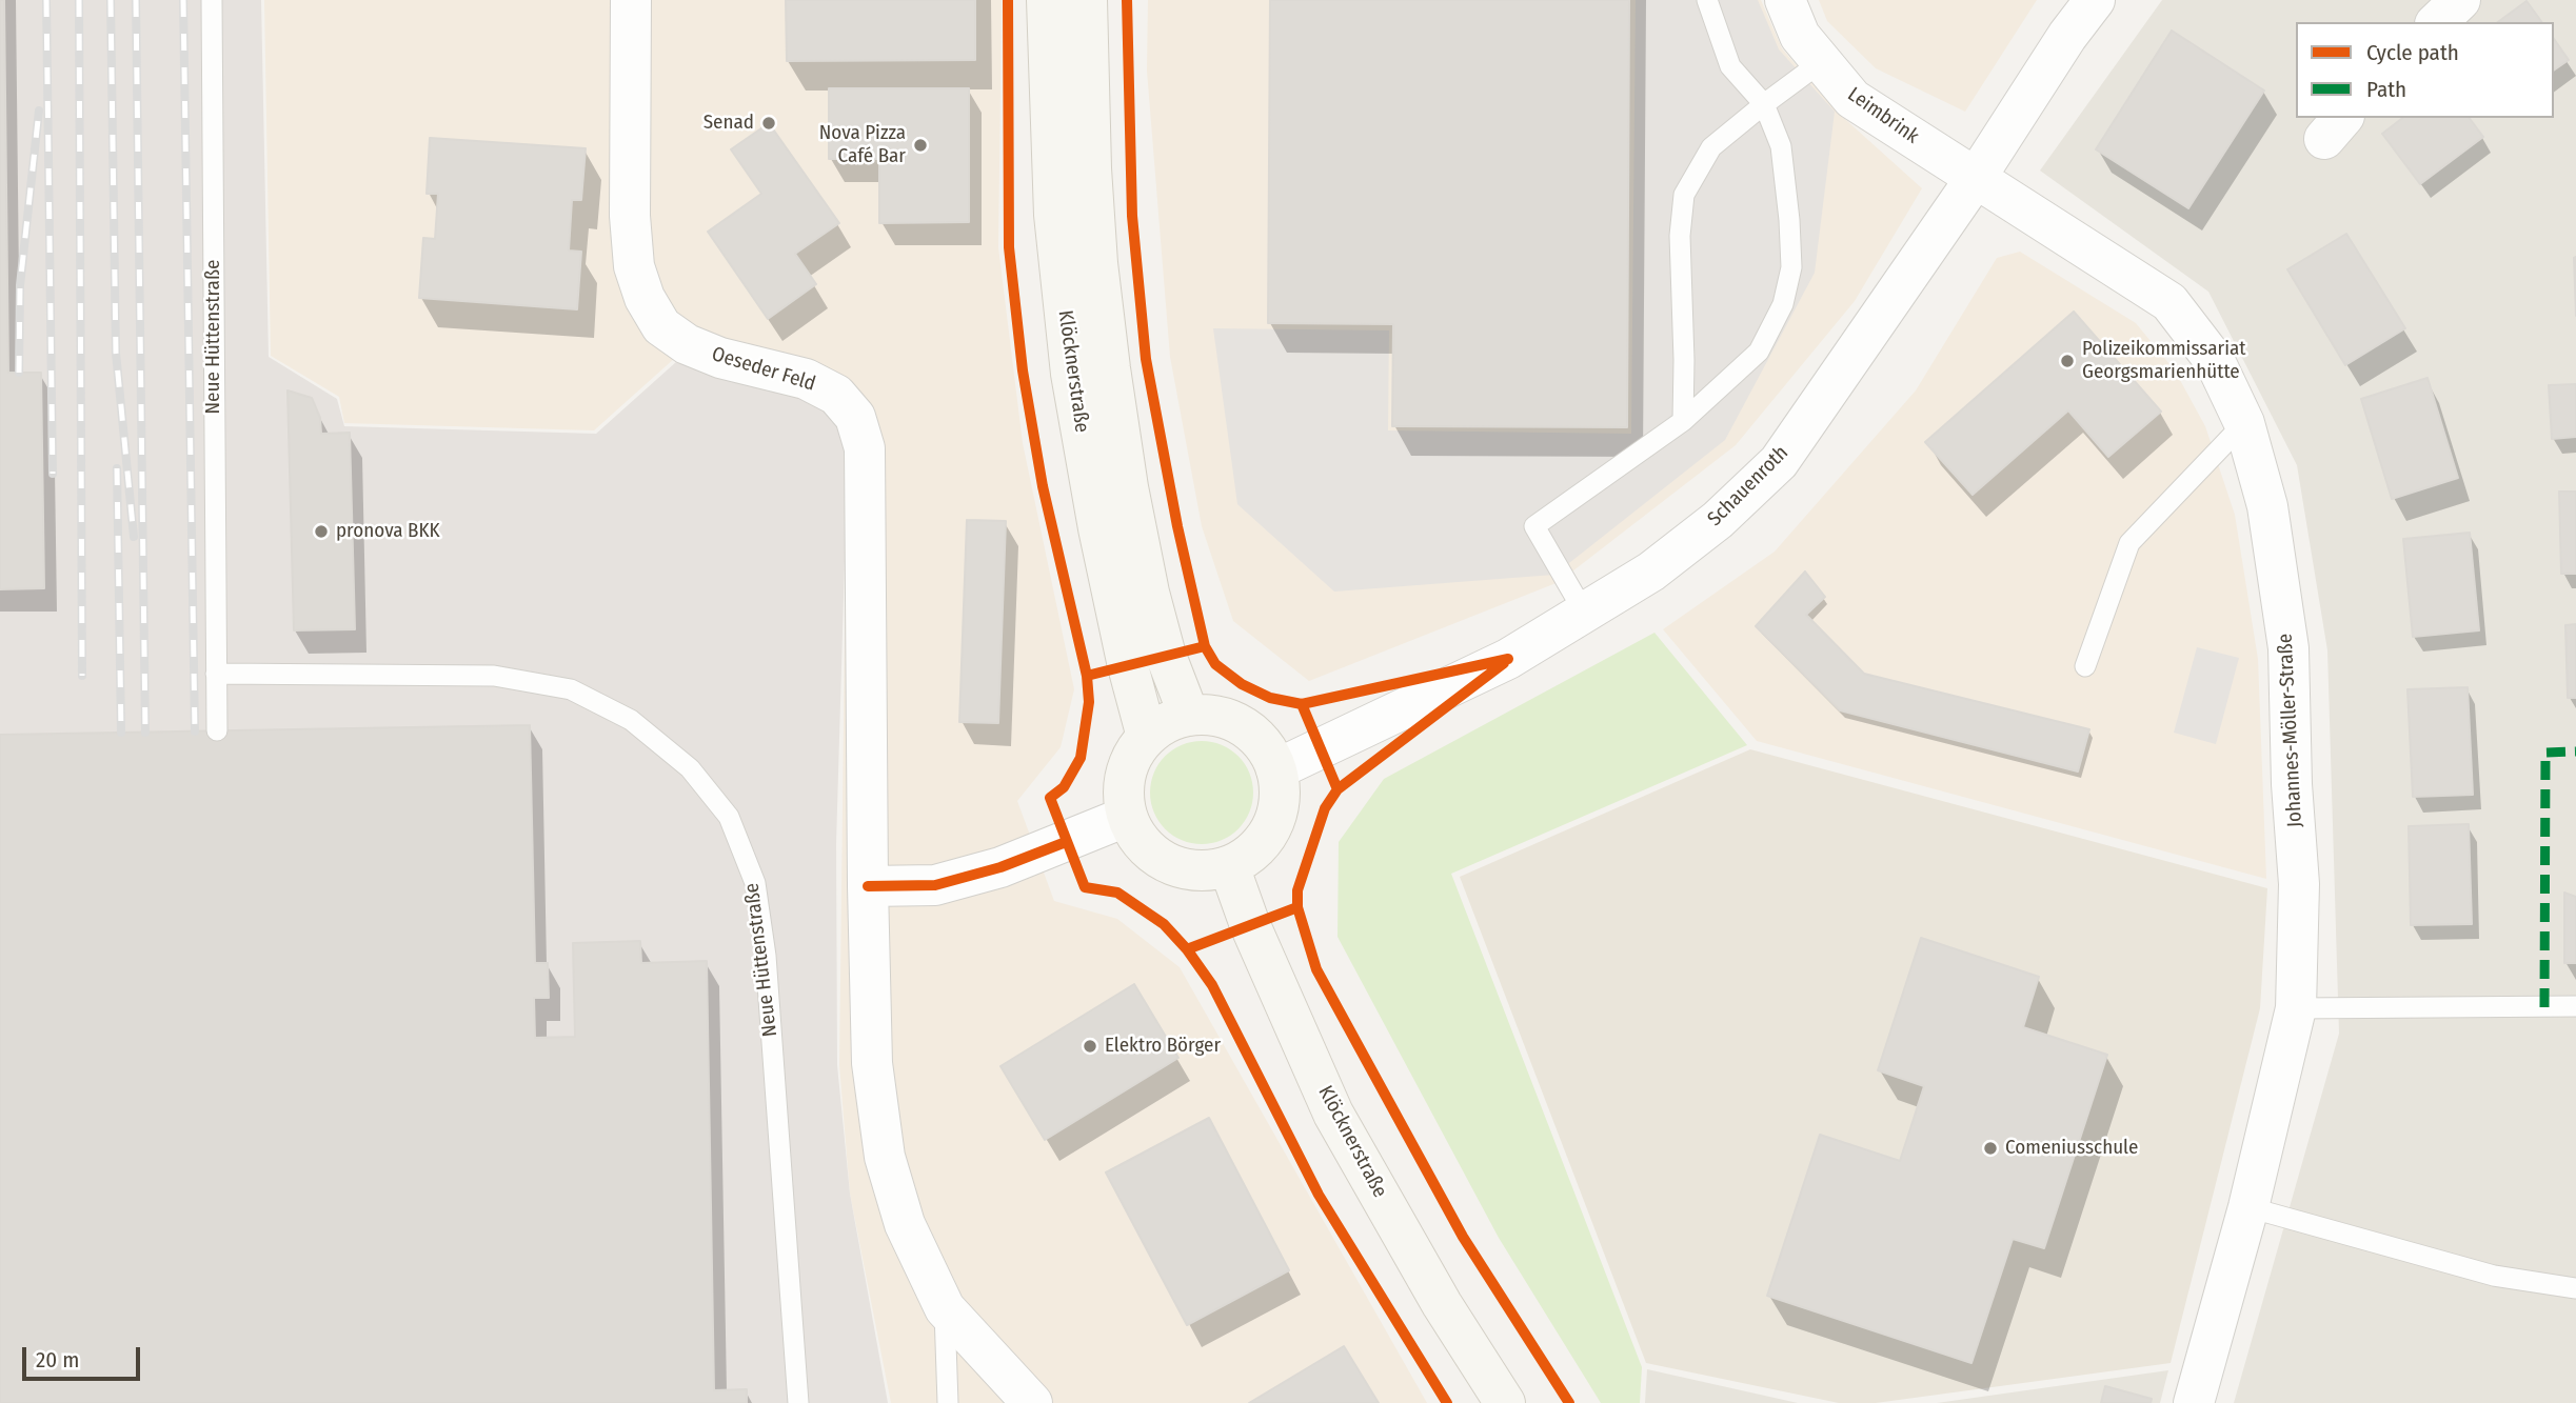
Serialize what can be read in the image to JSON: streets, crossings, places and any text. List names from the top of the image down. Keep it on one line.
{"streets":{"main road":["Klöcknerstraße"],"street":["Leimbrink","Oeseder Feld","Schauenroth","Johannes-Möller-Straße"],"lane":["Neue Hüttenstraße"]},"crossings":[["Leimbrink","Schauenroth"],["Leimbrink","Johannes-Möller-Straße"],["Klöcknerstraße","Schauenroth"],["Schauenroth","Johannes-Möller-Straße"]],"places":["Senad","Nova Pizza Café Bar","Polizeikommissariat Georgsmarienhütte","pronova BKK","Elektro Börger","Comeniusschule"],"legend":["Cycle path","Path"],"scale_bar":"20 m"}
